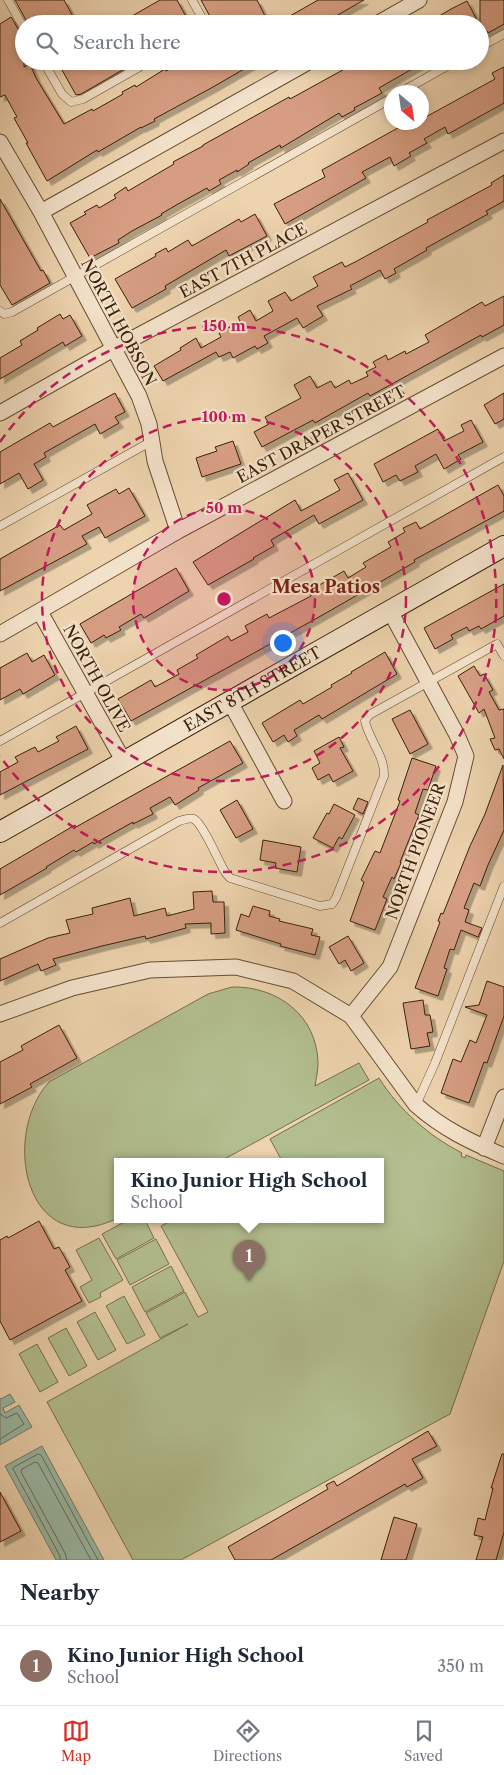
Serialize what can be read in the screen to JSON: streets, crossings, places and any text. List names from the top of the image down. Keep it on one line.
{"streets":{"street":["EAST 7TH PLACE","NORTH HOBSON","EAST DRAPER STREET","NORTH OLIVE","EAST 8TH STREET","NORTH PIONEER"]},"crossings":[["EAST 7TH PLACE","NORTH HOBSON"],["NORTH HOBSON","EAST DRAPER STREET"],["EAST DRAPER STREET","NORTH OLIVE"],["NORTH OLIVE","EAST 8TH STREET"],["EAST 8TH STREET","NORTH PIONEER"]],"districts":["Mesa Patios"],"north":"bottom right","page":{"search":"Search here","popup":["Kino Junior High School","School"],"pins":"1","heading":"Nearby","list":[{"mark":"1","name":"Kino Junior High School","note":"School","value":"350 m"}],"nav":["Map","Directions","Saved"]},"rings":["150 m","100 m","50 m"]}
